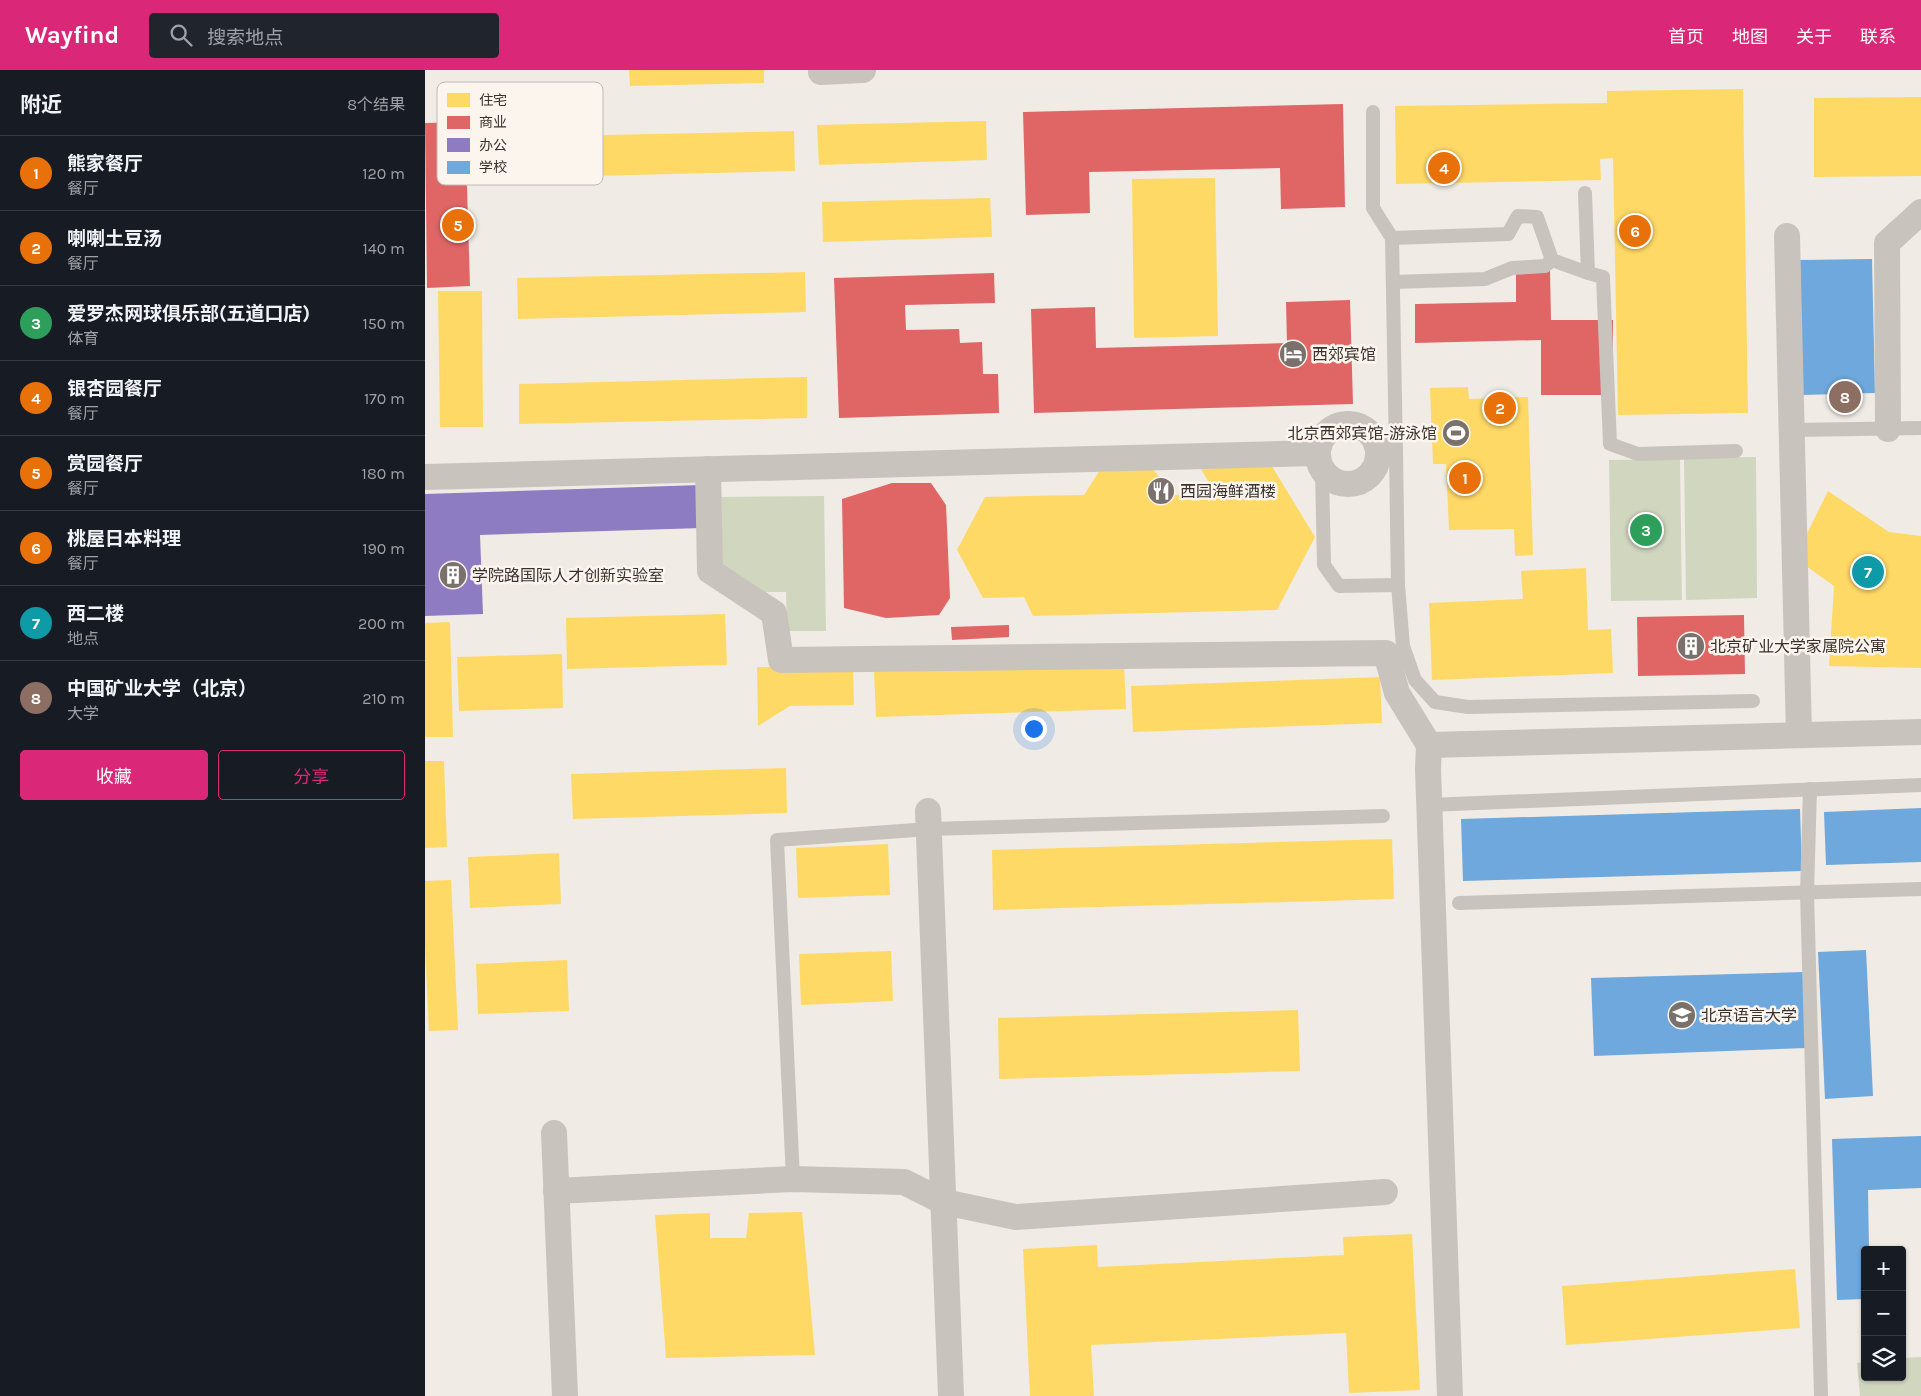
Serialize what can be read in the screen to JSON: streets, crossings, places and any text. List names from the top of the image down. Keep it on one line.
{"places":{"hotel":["西郊宾馆"],"sports":["北京西郊宾馆-游泳馆"],"restaurant":["西园海鲜酒楼"],"building":["学院路国际人才创新实验室","北京矿业大学家属院公寓"],"school or university":["北京语言大学"]},"legend":["住宅","商业","办公","学校"],"page":{"header":"Wayfind","search":"搜索地点","nav":["首页","地图","关于","联系"],"heading":["附近","8个结果"],"list":[{"mark":"1","name":"熊家餐厅","note":"餐厅","value":"120 m"},{"mark":"2","name":"喇喇土豆汤","note":"餐厅","value":"140 m"},{"mark":"3","name":"爱罗杰网球俱乐部(五道口店)","note":"体育","value":"150 m"},{"mark":"4","name":"银杏园餐厅","note":"餐厅","value":"170 m"},{"mark":"5","name":"赏园餐厅","note":"餐厅","value":"180 m"},{"mark":"6","name":"桃屋日本料理","note":"餐厅","value":"190 m"},{"mark":"7","name":"西二楼","note":"地点","value":"200 m"},{"mark":"8","name":"中国矿业大学（北京）","note":"大学","value":"210 m"}],"pins":["4","5","6","8","2","1","3","7"],"buttons":["收藏","分享"],"map_buttons":["+","−"]}}
